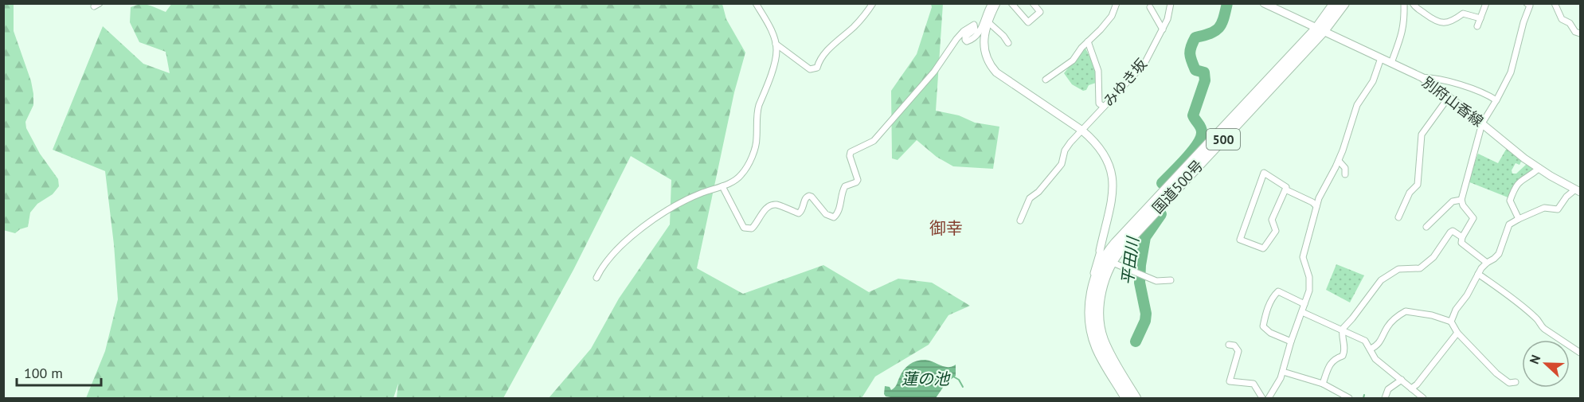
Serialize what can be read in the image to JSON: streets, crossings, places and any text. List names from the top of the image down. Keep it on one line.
{"streets":{"highway":["500","国道500号"],"main road":["別府山香線"],"street":["みゆき坂"]},"crossings":[["別府山香線","国道500号"]],"districts":["御幸"],"water":["平田川","蓮の池"],"scale_bar":"100 m","north":"left"}
